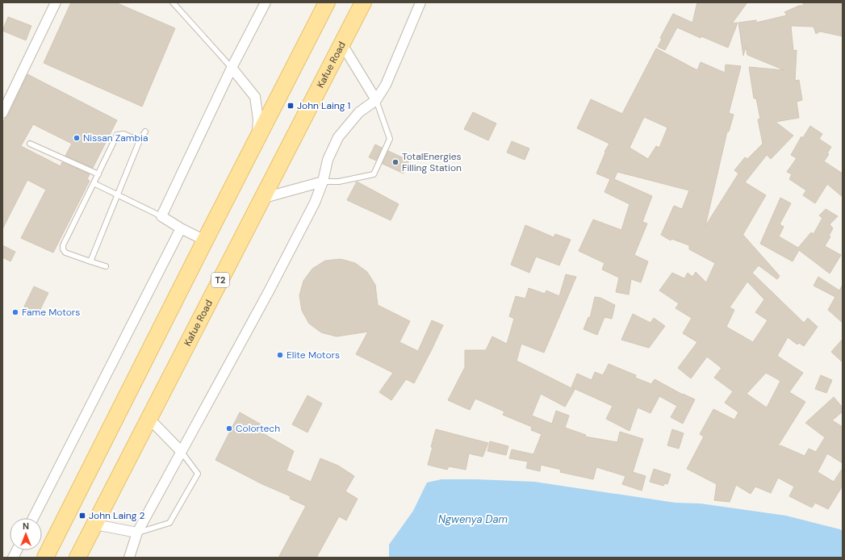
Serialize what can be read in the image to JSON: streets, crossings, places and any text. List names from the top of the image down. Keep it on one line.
{"streets":{"main road":["Kafue Road","T2"]},"water":["Ngwenya Dam"],"places":{"transit":["John Laing 1","John Laing 2"],"other":["Nissan Zambia","TotalEnergies Filling Station","Fame Motors","Elite Motors","Colortech"]},"north":"top"}
